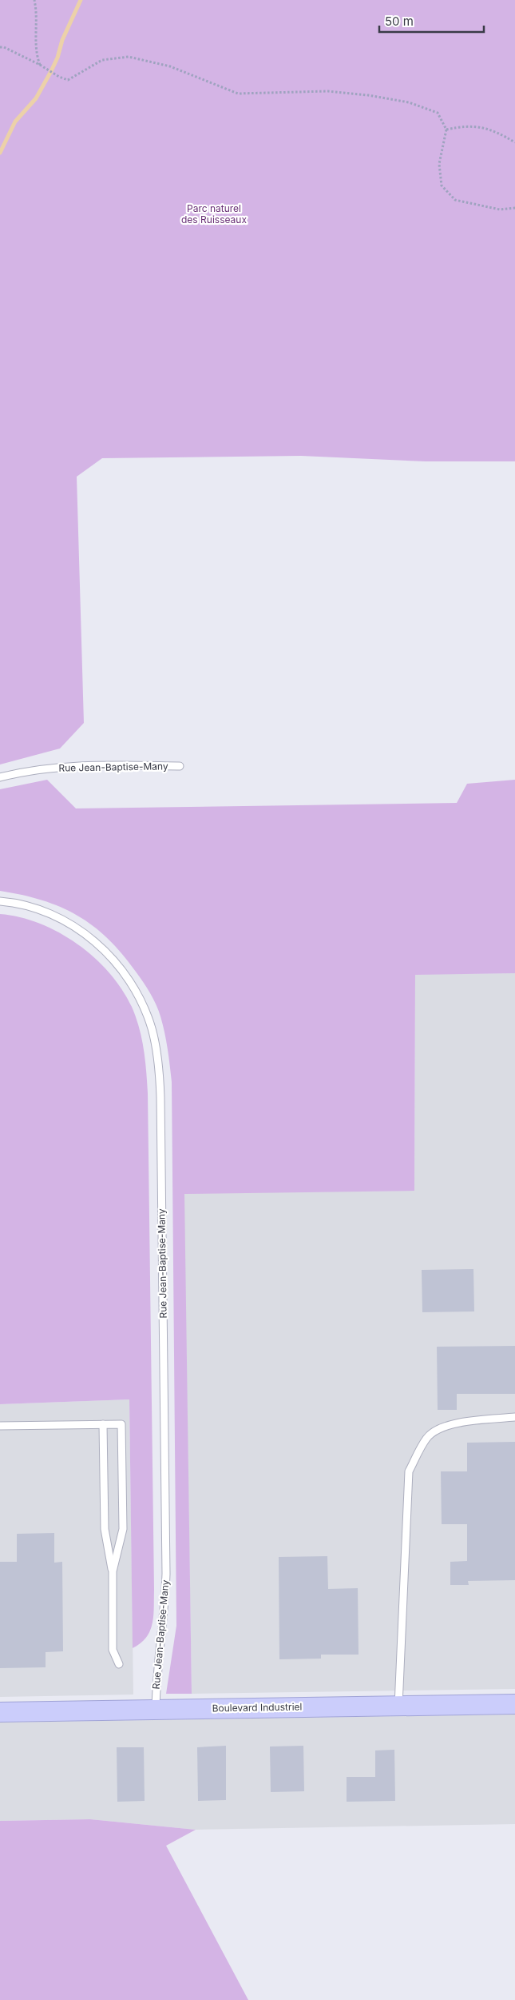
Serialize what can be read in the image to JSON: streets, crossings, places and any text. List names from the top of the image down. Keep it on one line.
{"streets":{"street":["Boulevard Industriel"],"lane":["Rue Jean-Baptise-Many"]},"crossings":[["Rue Jean-Baptise-Many","Boulevard Industriel"]],"parks":["Parc naturel des Ruisseaux"],"scale_bar":"50 m"}
